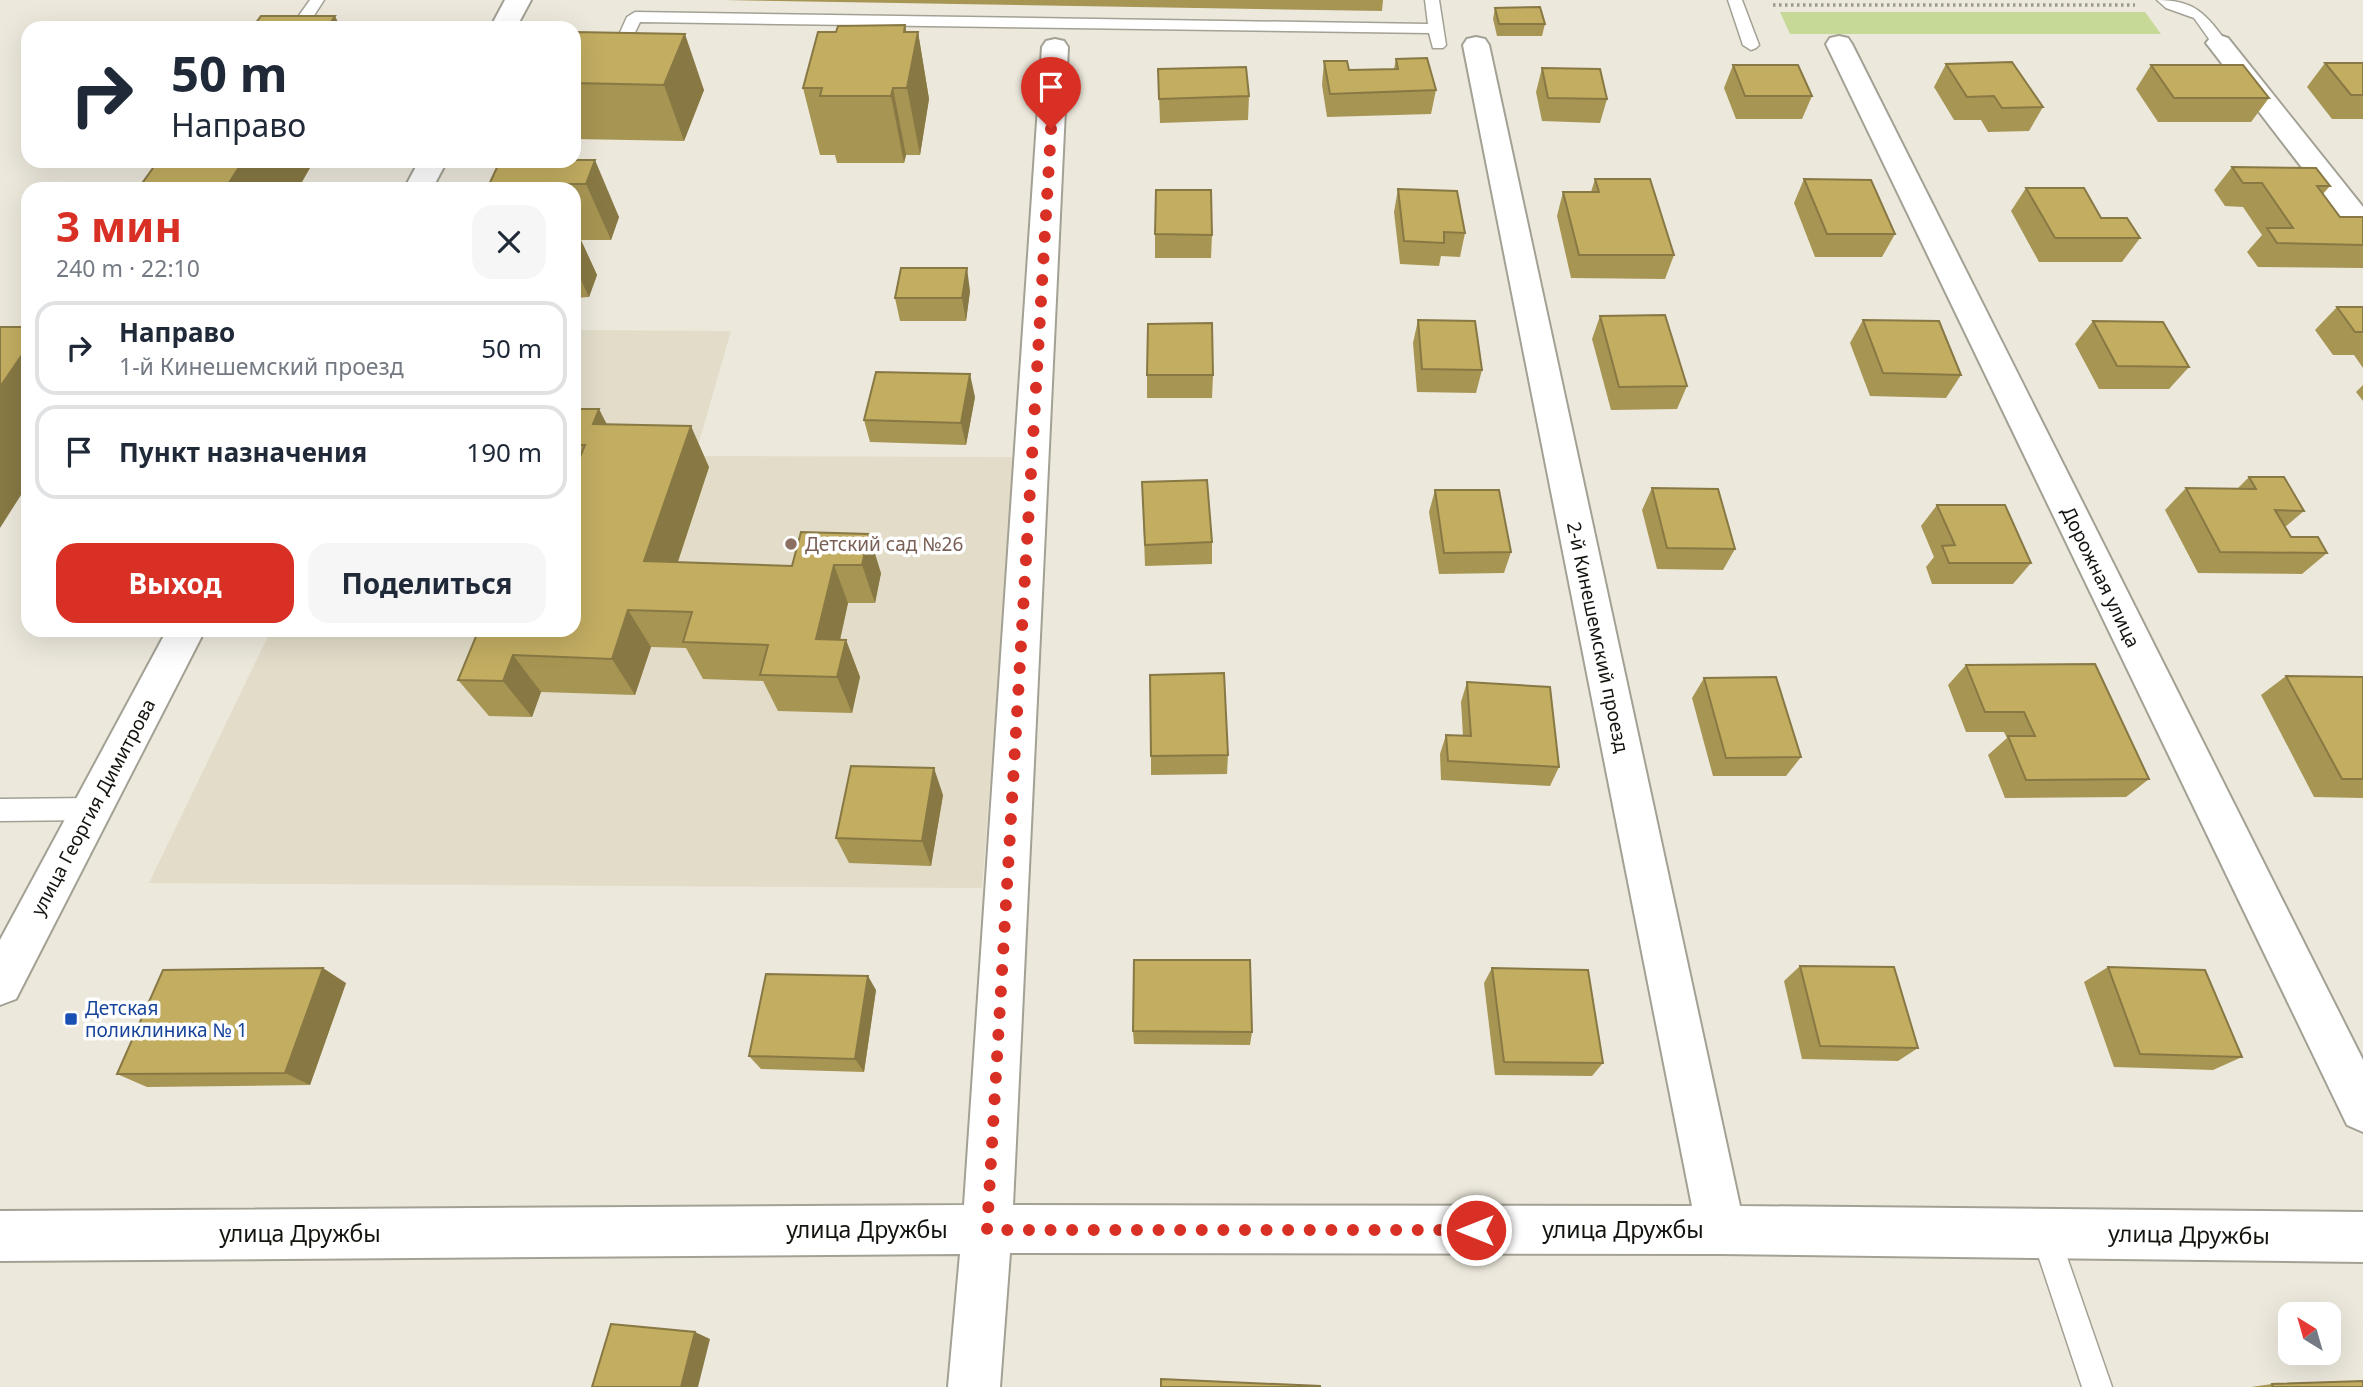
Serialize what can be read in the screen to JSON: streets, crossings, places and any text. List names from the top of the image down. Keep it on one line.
{"streets":{"street":["Дорожная улица","2-й Кинешемский проезд","улица Георгия Димитрова","улица Дружбы"]},"crossings":[["2-й Кинешемский проезд","улица Дружбы"]],"places":{"other":["Детский сад №26"],"transit":["Детская поликлиника № 1"]},"north":"top left","page":{"turn":["50 m","Направо"],"heading":["3 мин","240 m · 22:10"],"list":[{"name":"Направо","note":"1-й Кинешемский проезд","value":"50 m"},{"name":"Пункт назначения","value":"190 m"}],"buttons":["Выход","Поделиться"]}}
